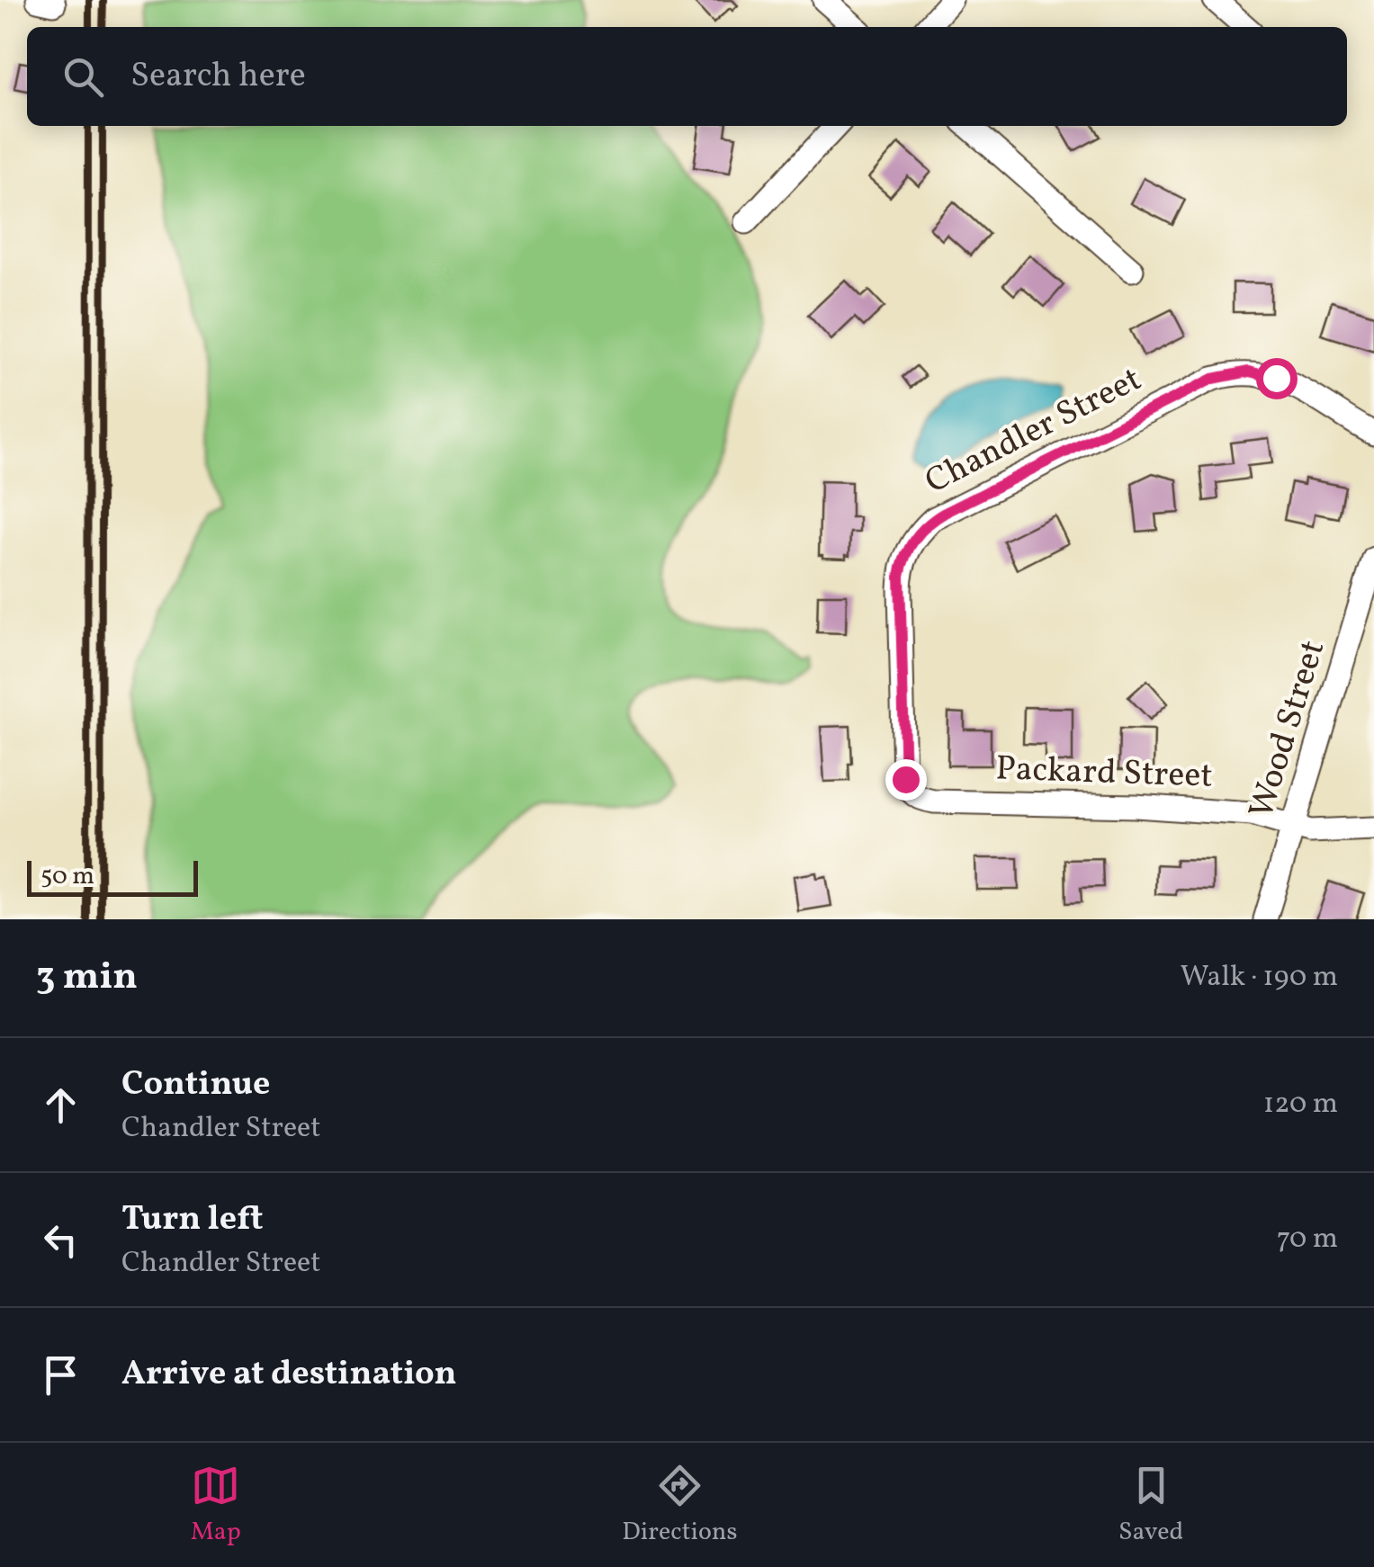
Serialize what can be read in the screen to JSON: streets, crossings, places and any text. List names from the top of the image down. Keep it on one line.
{"streets":{"street":["Chandler Street","Wood Street","Packard Street"]},"crossings":[["Chandler Street","Packard Street"],["Wood Street","Packard Street"]],"scale_bar":"50 m","page":{"search":"Search here","scale":"50 m","heading":["3 min","Walk · 190 m"],"list":[["Continue","Chandler Street","120 m"],["Turn left","Chandler Street","70 m"],"Arrive at destination"],"nav":["Map","Directions","Saved"]}}
